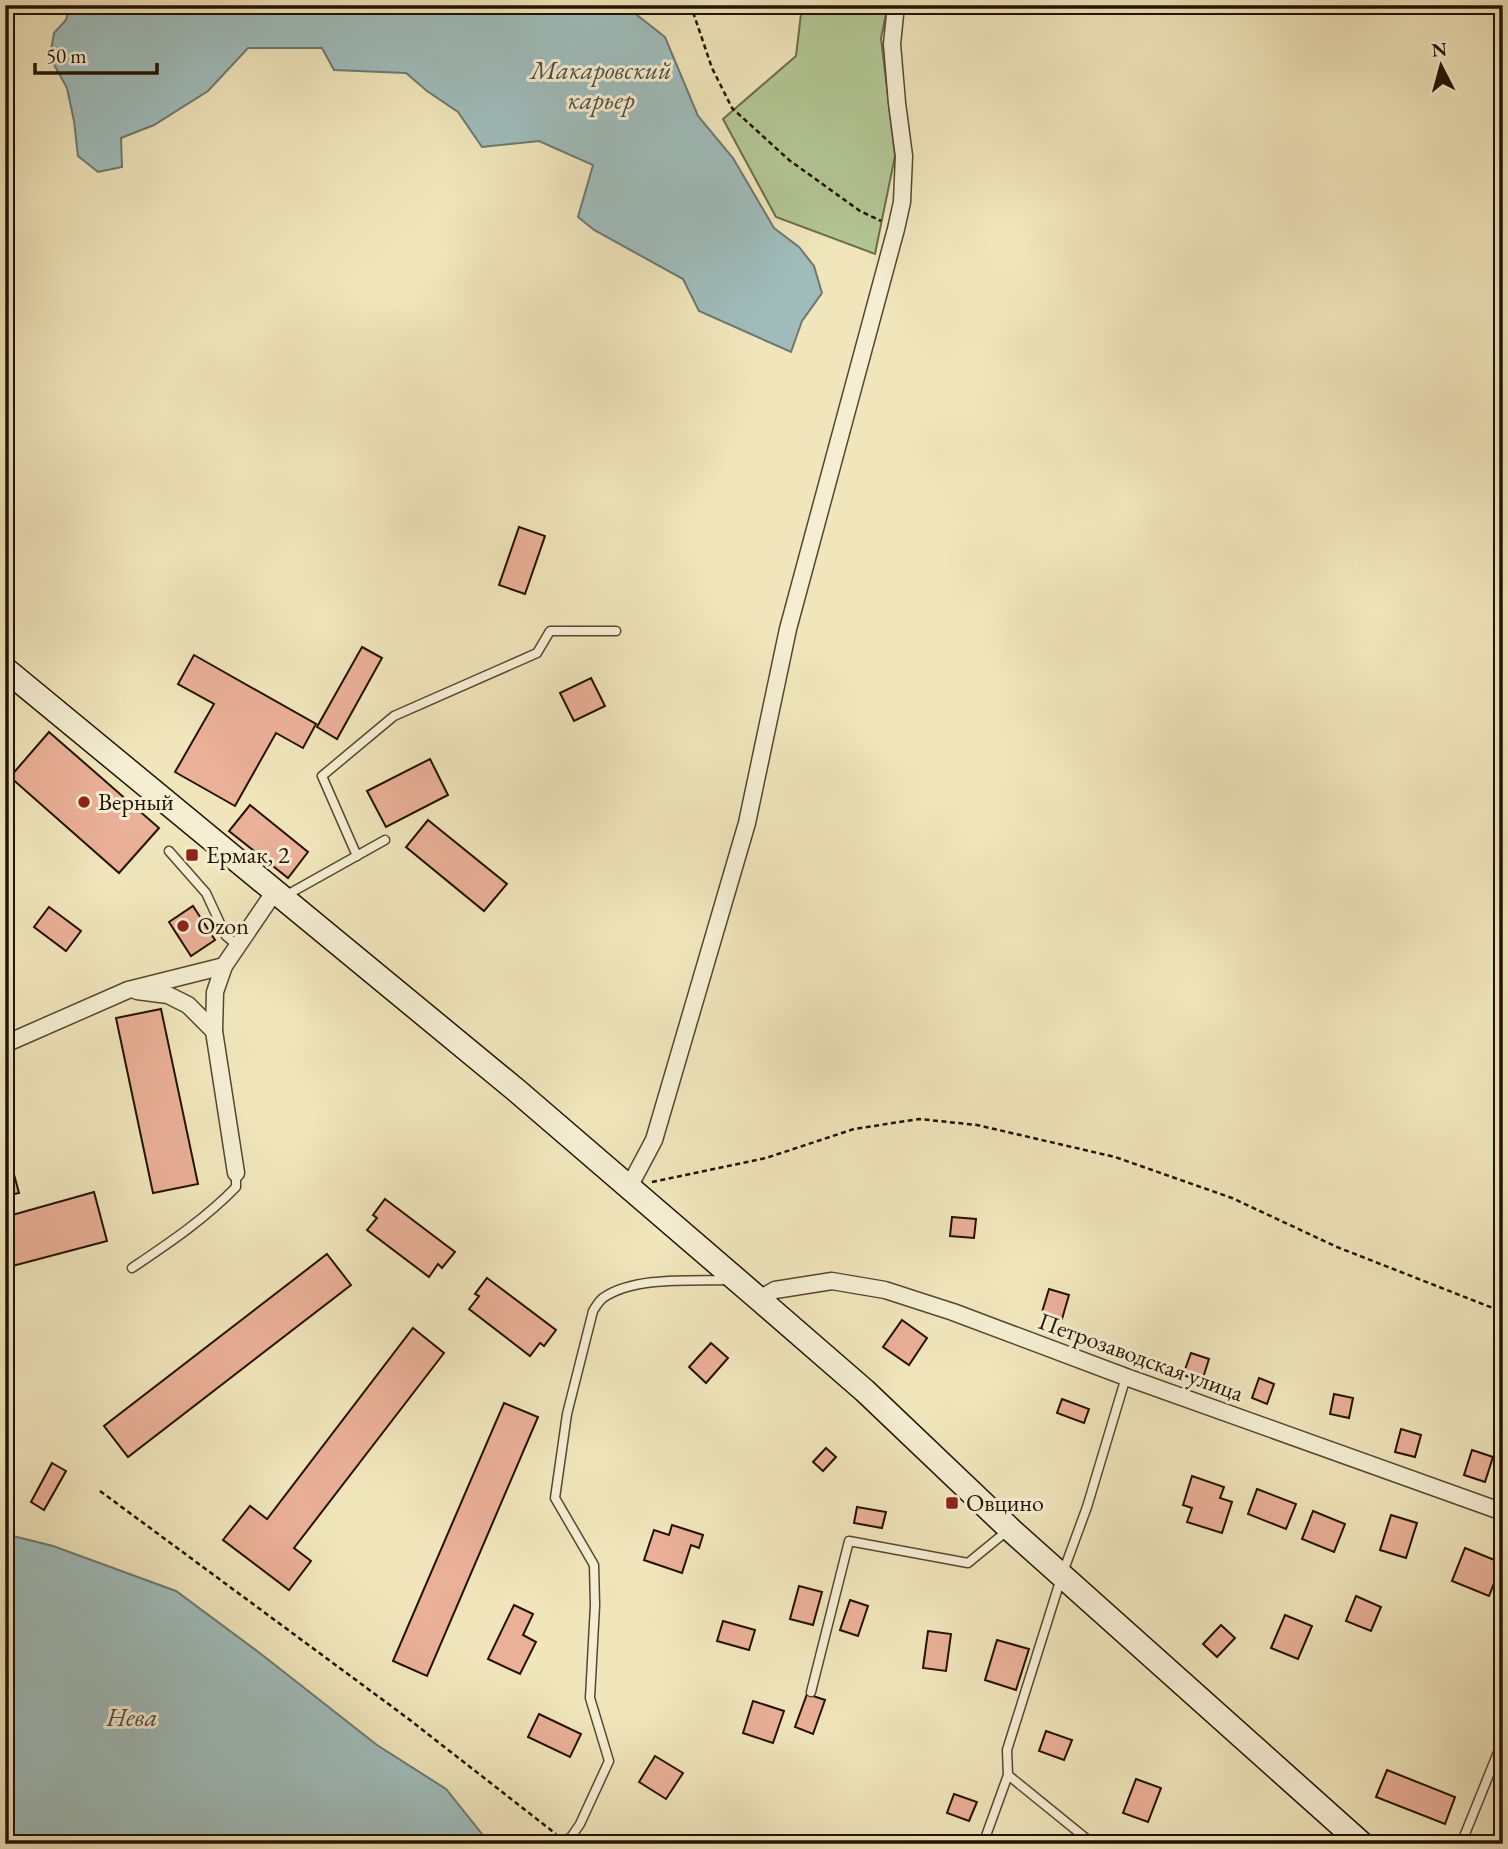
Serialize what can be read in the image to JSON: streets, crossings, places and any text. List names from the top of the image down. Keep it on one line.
{"streets":{"street":["Петрозаводская улица"]},"water":["Макаровский карьер","Нева"],"places":{"other":["Верный","Ozon"],"transit":["Ермак, 2","Овцино"]},"scale_bar":"50 m","north":"top"}
